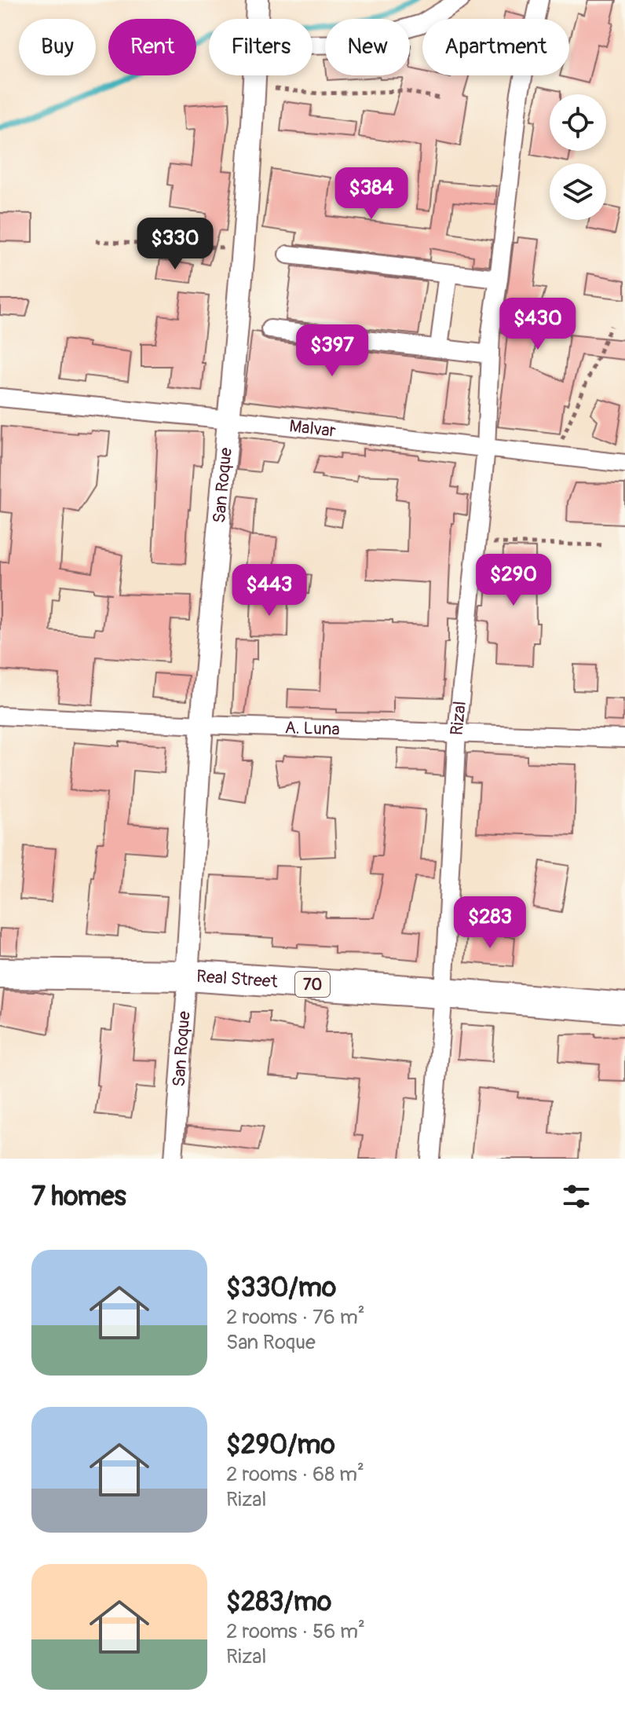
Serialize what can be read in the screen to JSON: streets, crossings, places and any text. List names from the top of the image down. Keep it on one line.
{"streets":{"highway":["Real Street","70"],"street":["Malvar","San Roque","Rizal","A. Luna"]},"crossings":[["Malvar","San Roque"],["Malvar","Rizal"],["San Roque","A. Luna"],["San Roque","Real Street"],["Rizal","A. Luna"],["Rizal","Real Street"]],"page":{"chip":["Buy","Rent","Filters","New","Apartment"],"price":["$384","$330","$430","$397","$290","$443","$283"],"heading":"7 homes","list":[{"name":"$330/mo","note":"2 rooms · 76 m² · San Roque"},{"name":"$290/mo","note":"2 rooms · 68 m² · Rizal"},{"name":"$283/mo","note":"2 rooms · 56 m² · Rizal"}]}}
